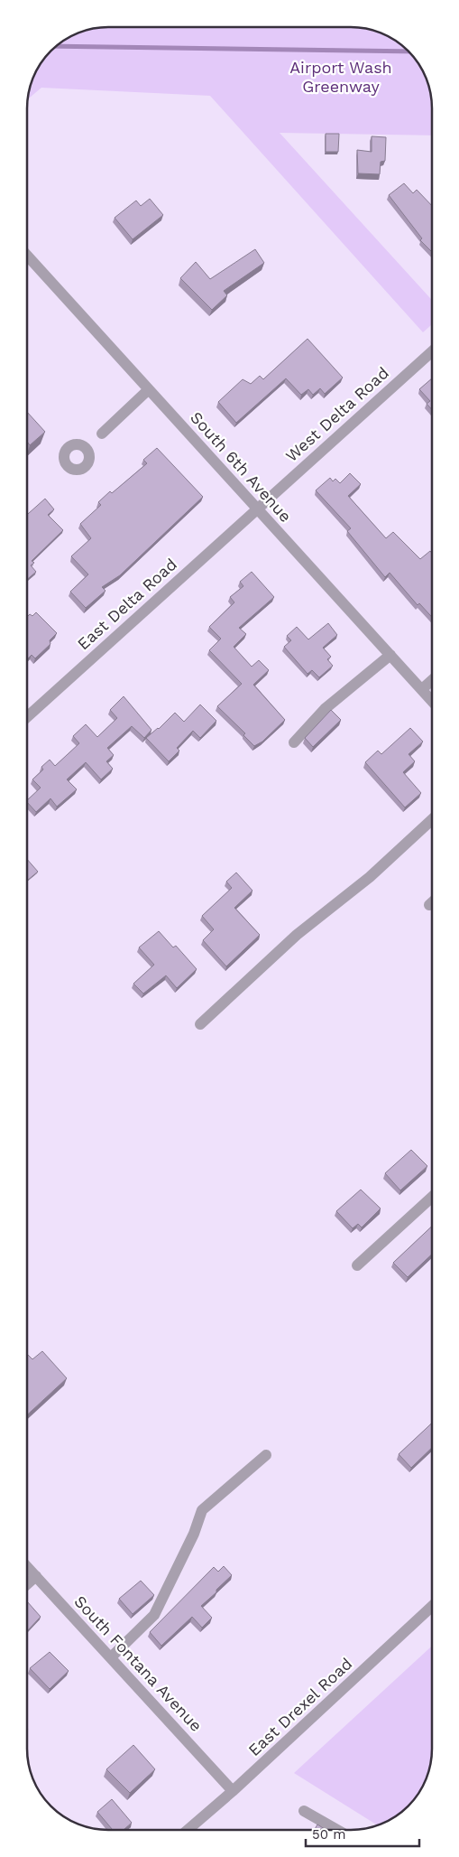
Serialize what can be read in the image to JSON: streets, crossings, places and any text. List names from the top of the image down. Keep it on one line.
{"streets":{"street":["West Delta Road","South 6th Avenue","East Delta Road","South Fontana Avenue","East Drexel Road"]},"crossings":[["West Delta Road","South 6th Avenue"],["West Delta Road","East Delta Road"],["South 6th Avenue","East Delta Road"],["South Fontana Avenue","East Drexel Road"]],"parks":["Airport Wash Greenway"],"scale_bar":"50 m"}
